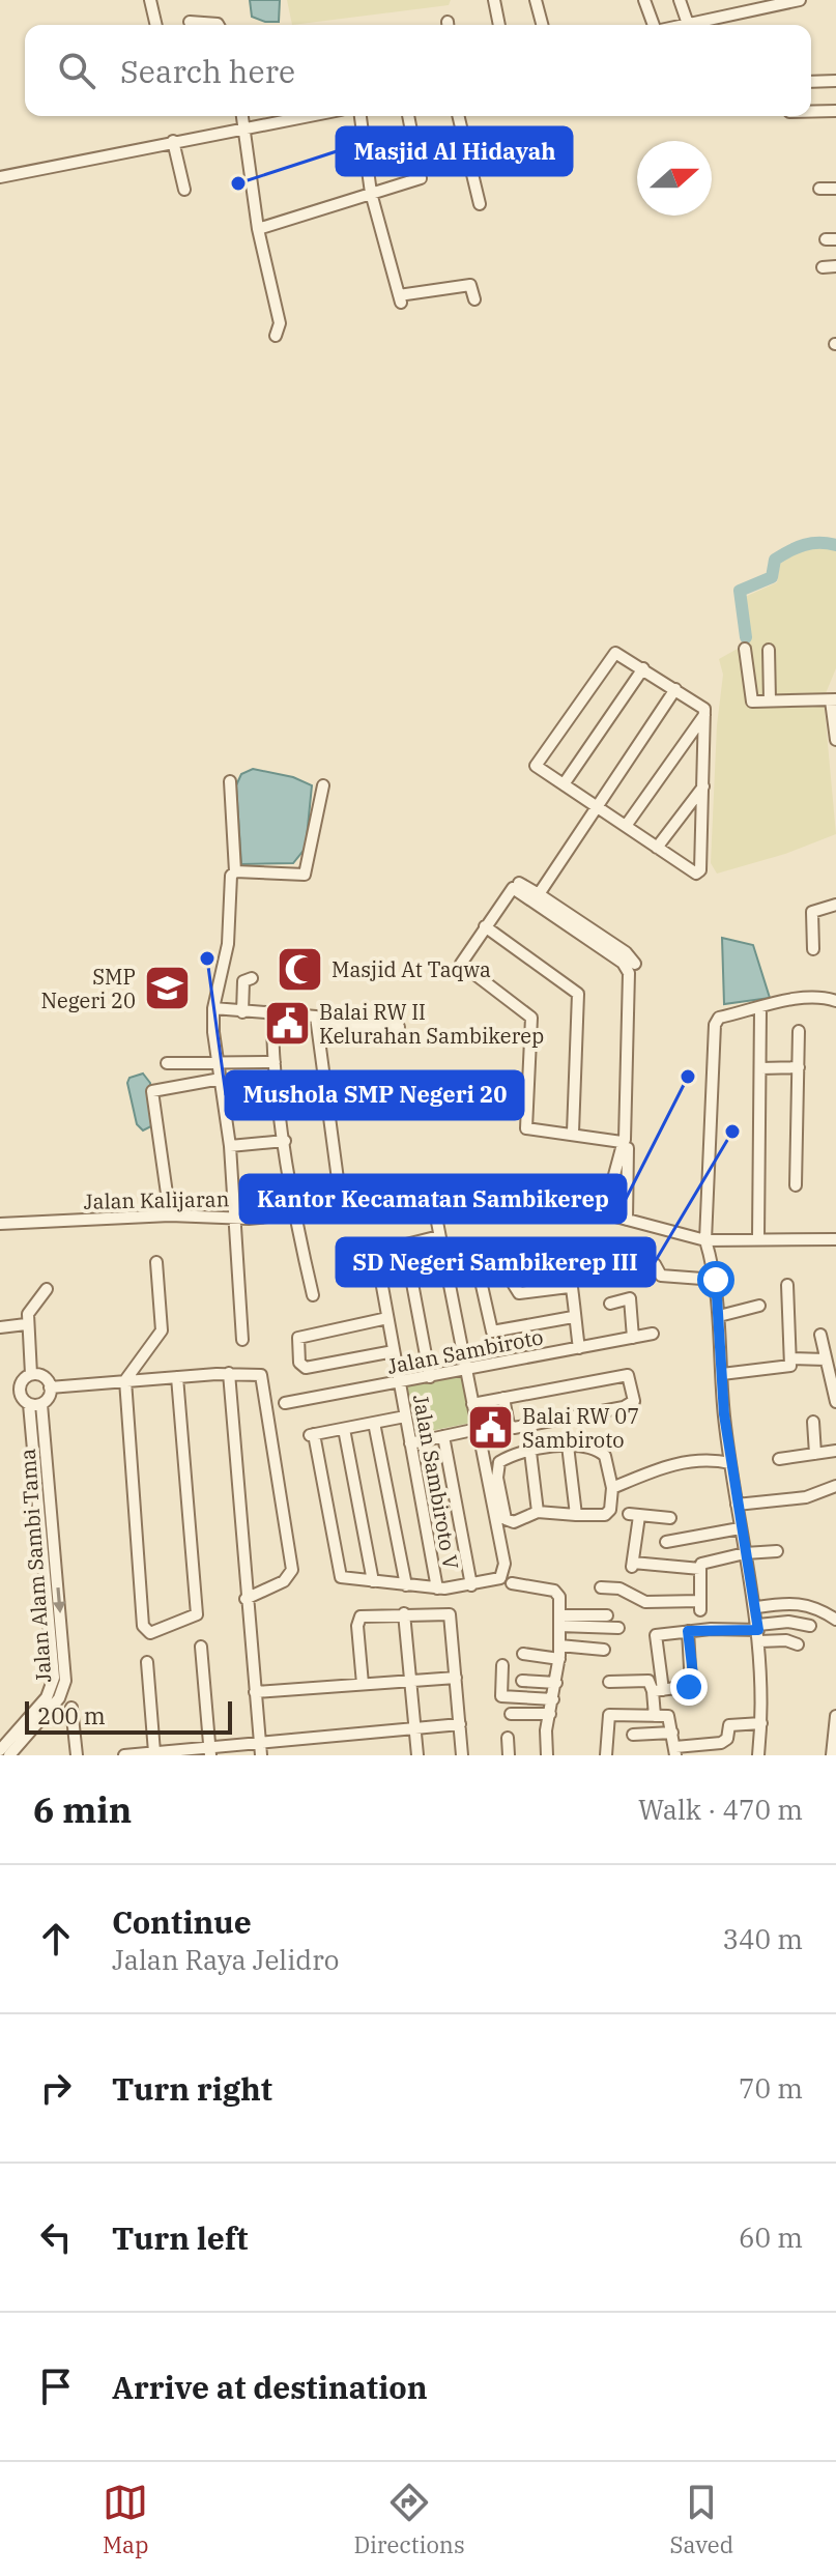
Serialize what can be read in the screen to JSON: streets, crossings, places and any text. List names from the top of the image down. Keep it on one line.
{"streets":{"street":["Jalan Kalijaran","Jalan Sambiroto","Jalan Sambiroto V","Jalan Alam Sambi Tama"]},"crossings":[["Jalan Sambiroto","Jalan Sambiroto V"]],"places":{"other":["Masjid Al Hidayah","Mushola SMP Negeri 20","Kantor Kecamatan Sambikerep","SD Negeri Sambikerep III"],"mosque":["Masjid At Taqwa"],"school or university":["SMP Negeri 20"],"public building":["Balai RW II Kelurahan Sambikerep","Balai RW 07 Sambiroto"]},"scale_bar":"200 m","north":"right","page":{"search":"Search here","scale":"200 m","heading":["6 min","Walk · 470 m"],"list":[["Continue","Jalan Raya Jelidro","340 m"],["Turn right","70 m"],["Turn left","60 m"],"Arrive at destination"],"nav":["Map","Directions","Saved"]}}
